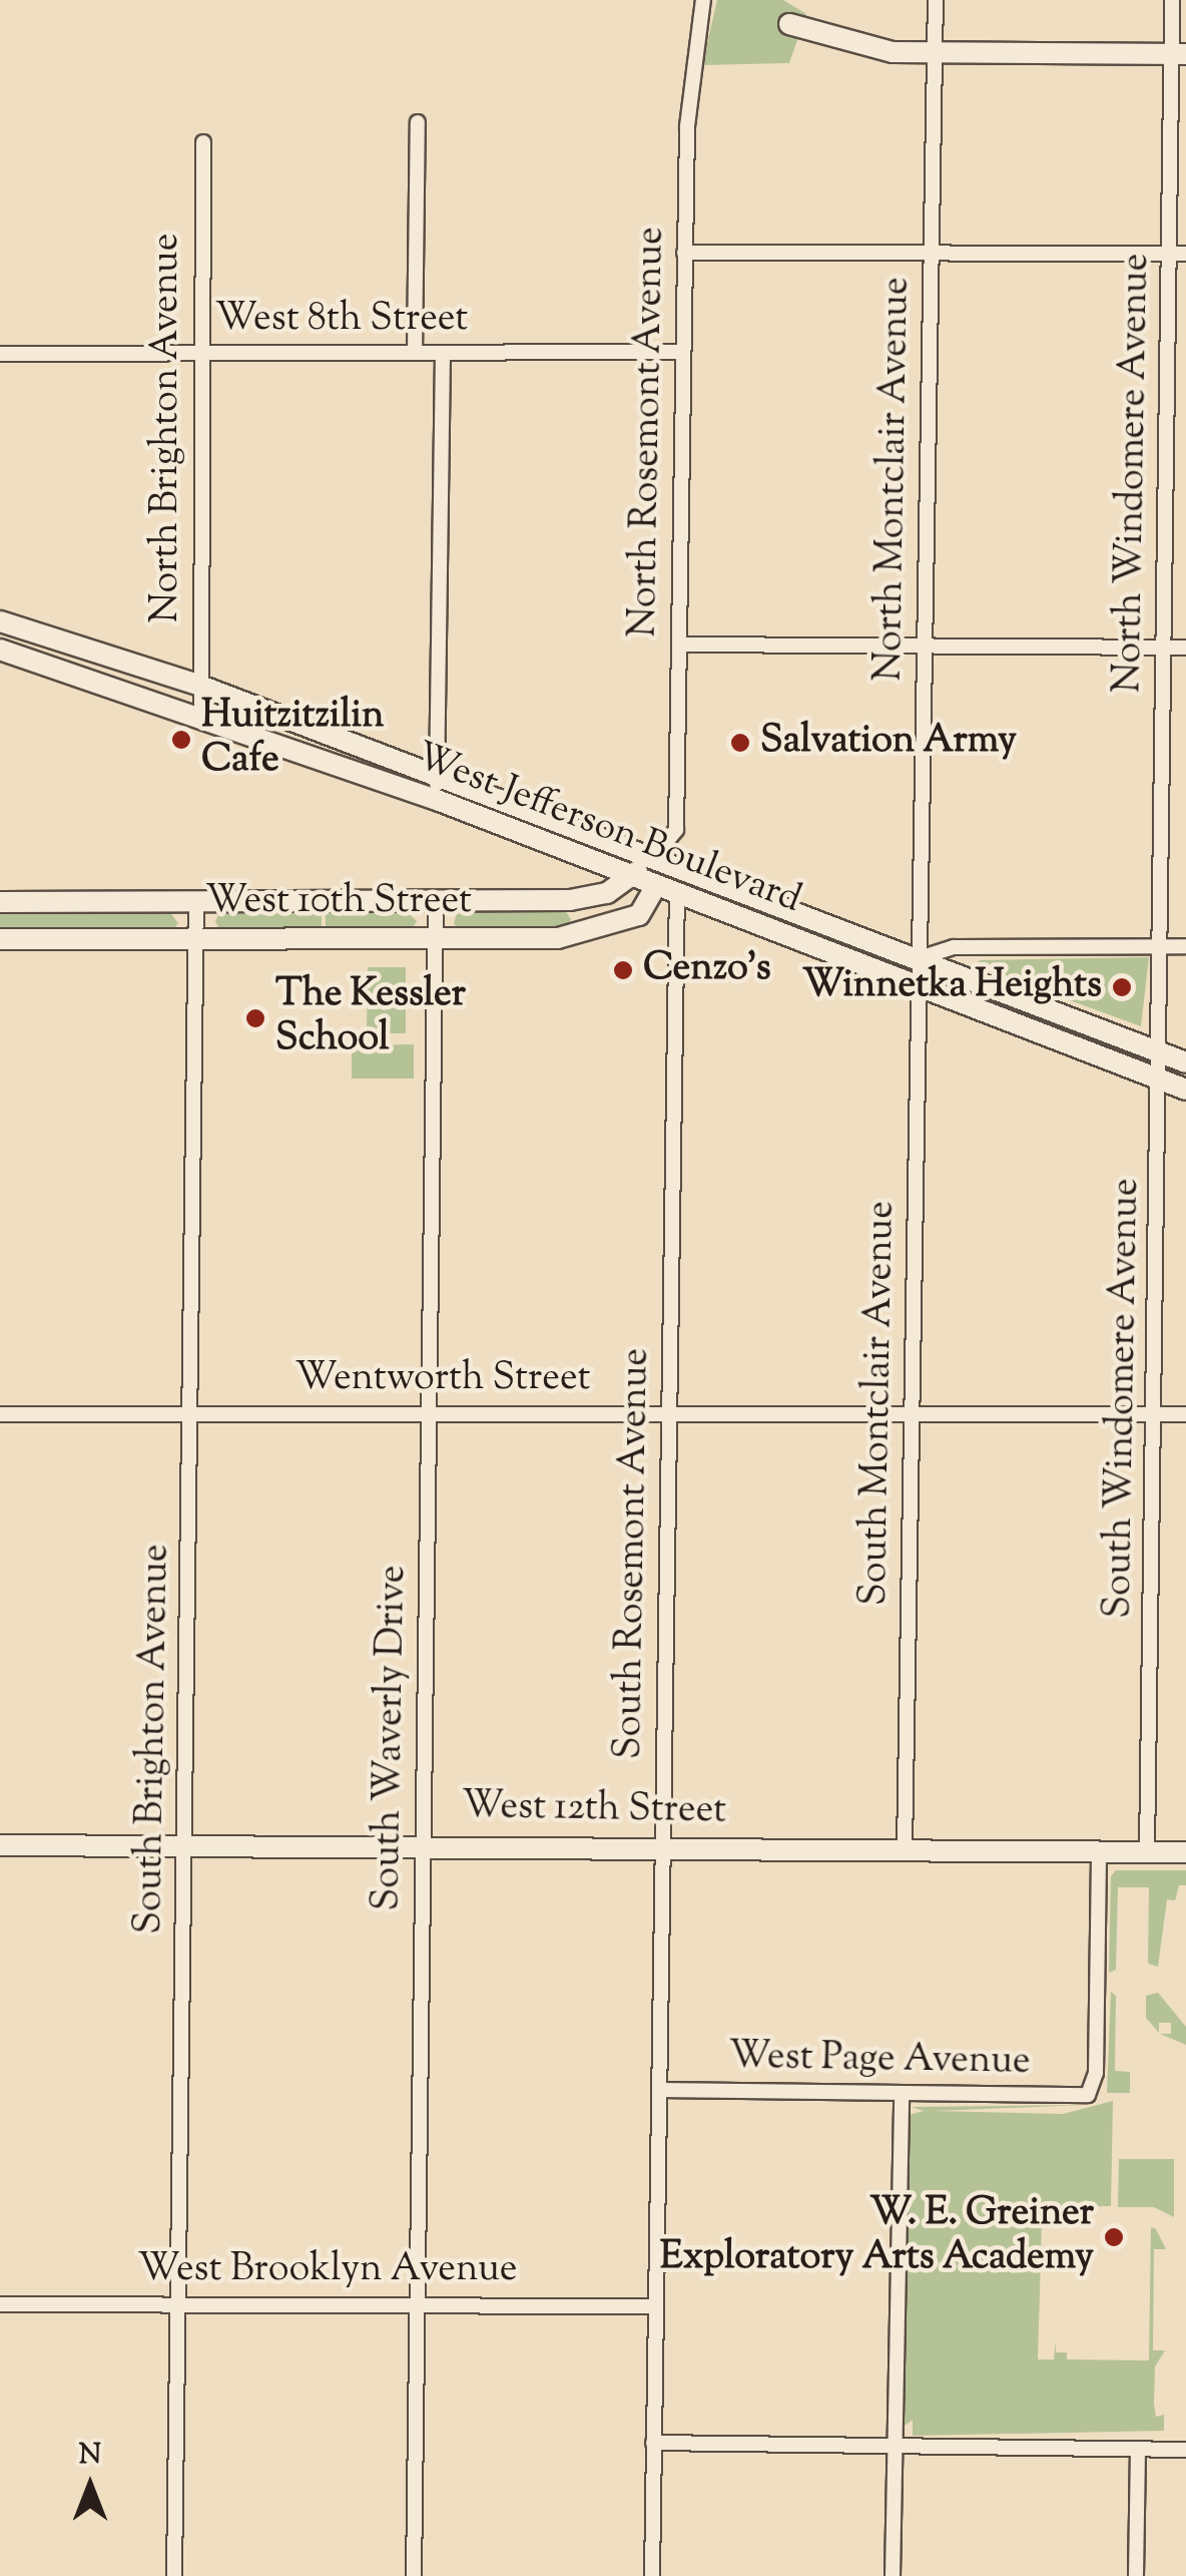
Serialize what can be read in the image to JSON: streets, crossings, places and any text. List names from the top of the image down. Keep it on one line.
{"streets":{"street":["West 8th Street","North Brighton Avenue","North Rosemont Avenue","North Windomere Avenue","North Montclair Avenue","West Jefferson Boulevard","West 10th Street","Wentworth Street","South Windomere Avenue","South Montclair Avenue","South Rosemont Avenue","South Waverly Drive","South Brighton Avenue","West 12th Street","West Page Avenue","West Brooklyn Avenue"]},"crossings":[["West 8th Street","North Brighton Avenue"],["West 8th Street","North Rosemont Avenue"],["North Brighton Avenue","West Jefferson Boulevard"],["North Rosemont Avenue","West Jefferson Boulevard"],["North Rosemont Avenue","West 10th Street"],["North Windomere Avenue","South Windomere Avenue"],["North Montclair Avenue","West Jefferson Boulevard"],["North Montclair Avenue","South Montclair Avenue"],["West Jefferson Boulevard","West 10th Street"],["West Jefferson Boulevard","South Windomere Avenue"],["West Jefferson Boulevard","South Montclair Avenue"],["West Jefferson Boulevard","South Rosemont Avenue"],["West 10th Street","South Waverly Drive"],["West 10th Street","South Brighton Avenue"],["Wentworth Street","South Windomere Avenue"],["Wentworth Street","South Montclair Avenue"],["Wentworth Street","South Rosemont Avenue"],["Wentworth Street","South Waverly Drive"],["Wentworth Street","South Brighton Avenue"],["South Windomere Avenue","West 12th Street"],["South Montclair Avenue","West 12th Street"],["South Rosemont Avenue","West 12th Street"],["South Rosemont Avenue","West Page Avenue"],["South Rosemont Avenue","West Brooklyn Avenue"],["South Waverly Drive","West 12th Street"],["South Waverly Drive","West Brooklyn Avenue"],["South Brighton Avenue","West 12th Street"],["South Brighton Avenue","West Brooklyn Avenue"],["West 12th Street","West Page Avenue"]],"places":["Huitzitzilin Cafe","Salvation Army","Cenzo's","Winnetka Heights","The Kessler School","W. E. Greiner Exploratory Arts Academy"],"north":"top"}
